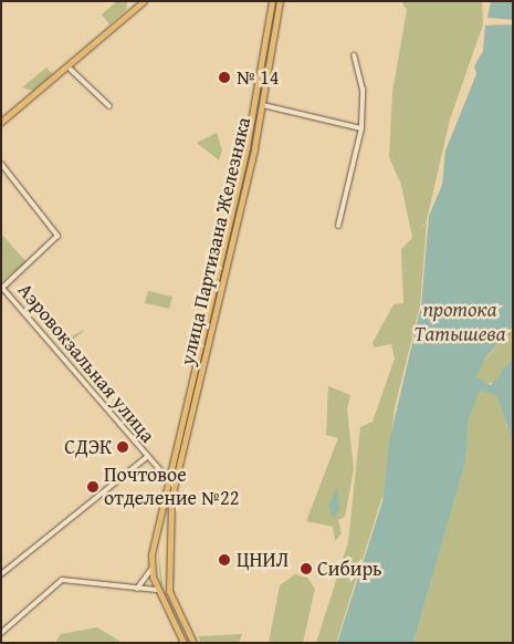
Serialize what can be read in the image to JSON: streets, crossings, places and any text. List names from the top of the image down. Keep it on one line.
{"streets":{"main road":["улица Партизана Железняка"],"street":["Аэровокзальная улица"]},"crossings":[["улица Партизана Железняка","Аэровокзальная улица"]],"water":["протока Татышева"],"places":["№ 14","СДЭК","Почтовое отделение №22","ЦНИЛ","Сибирь"]}
